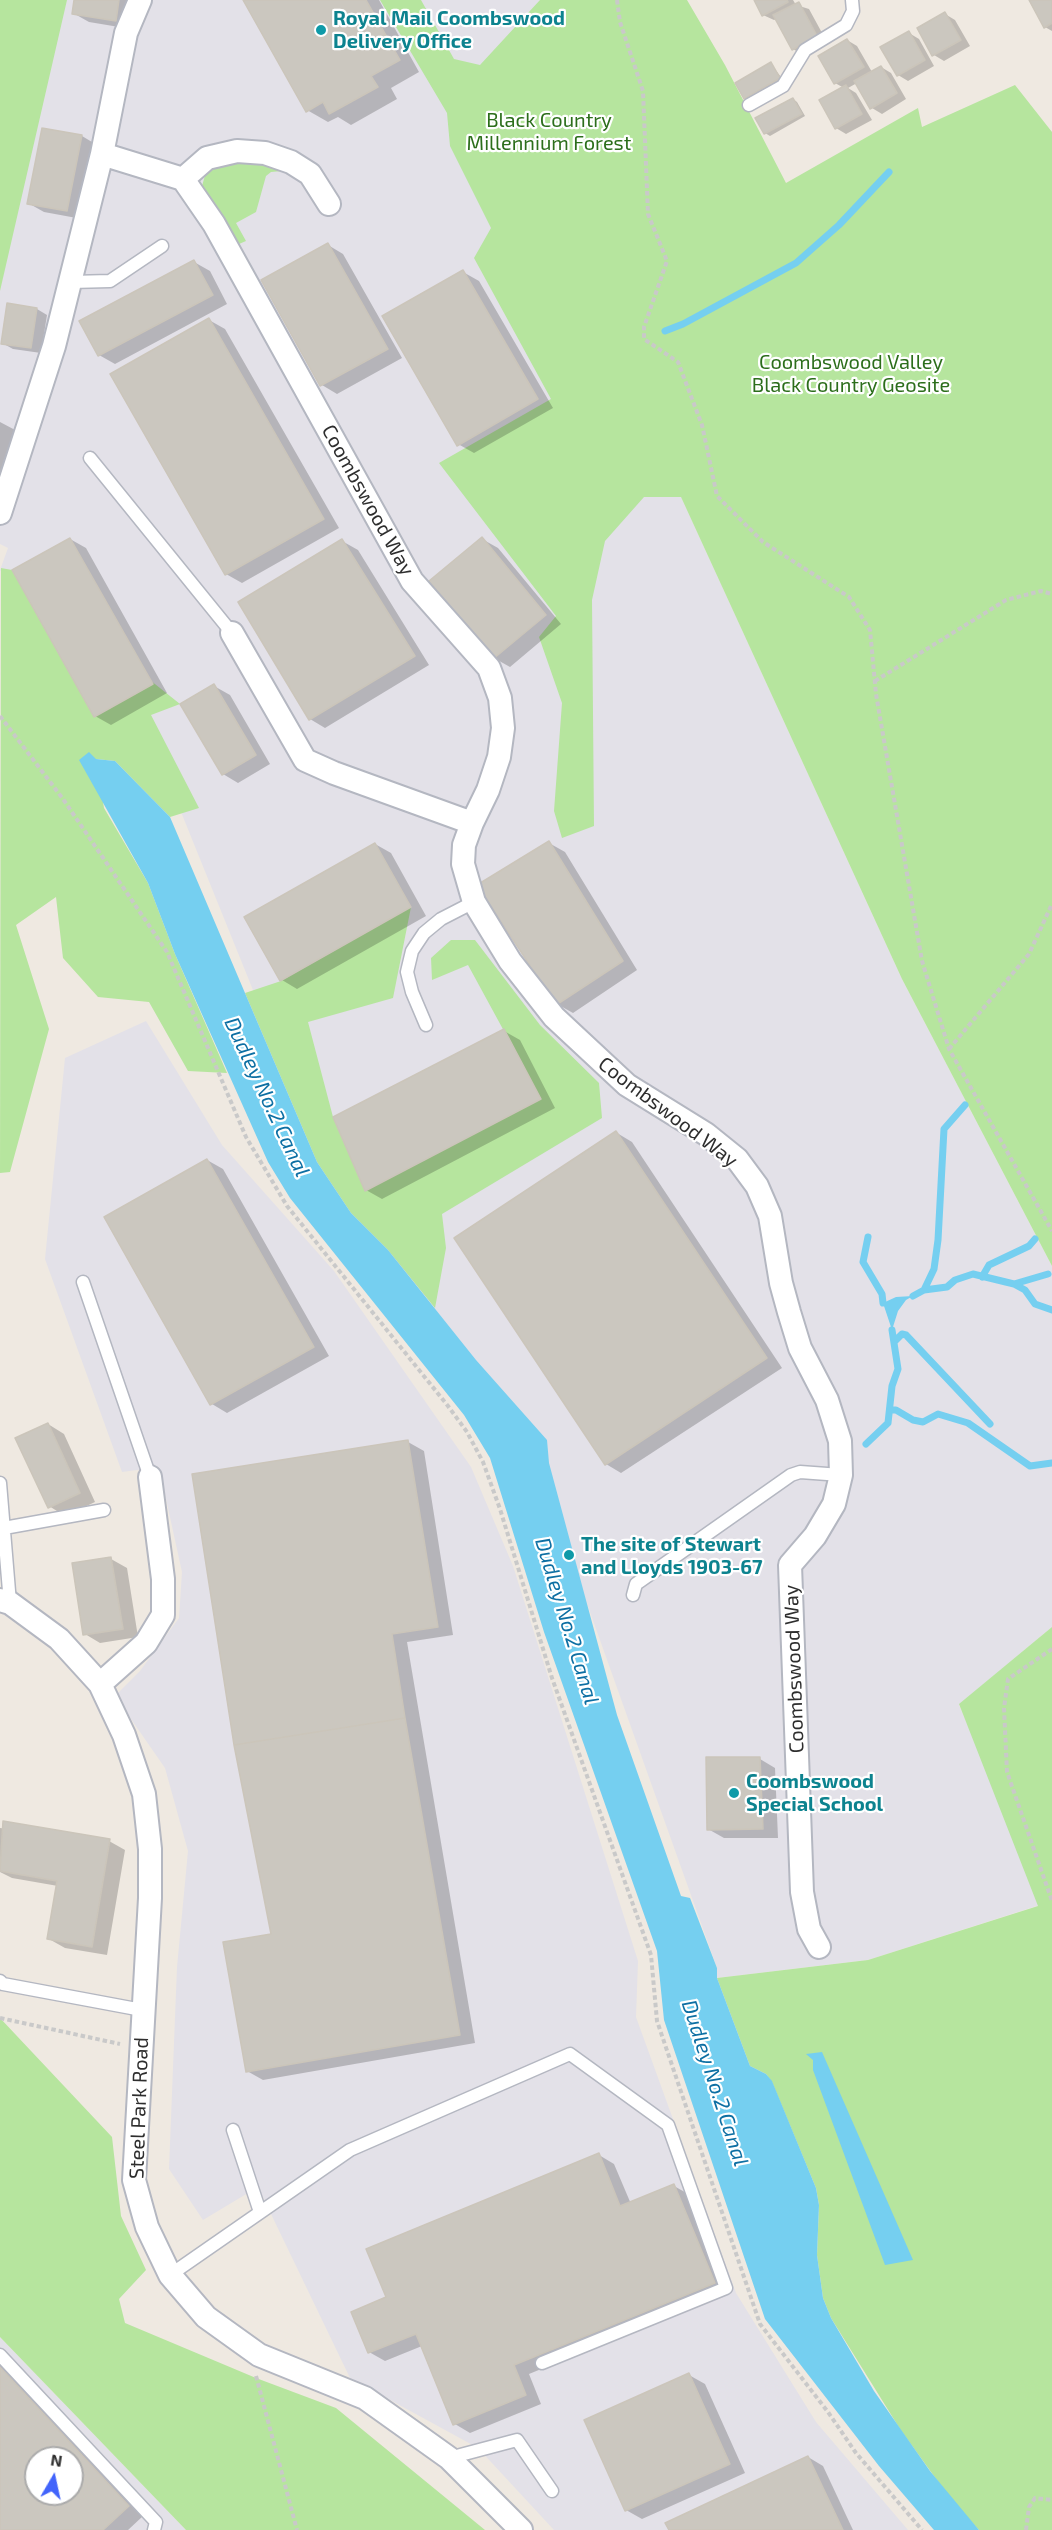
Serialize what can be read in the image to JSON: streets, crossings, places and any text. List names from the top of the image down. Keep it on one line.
{"streets":{"street":["Coombswood Way","Steel Park Road"]},"water":["Dudley No.2 Canal"],"parks":["Black Country Millennium Forest","Coombswood Valley Black Country Geosite"],"places":["Royal Mail Coombswood Delivery Office","The site of Stewart and Lloyds 1903-67","Coombswood Special School"],"north":"top"}
